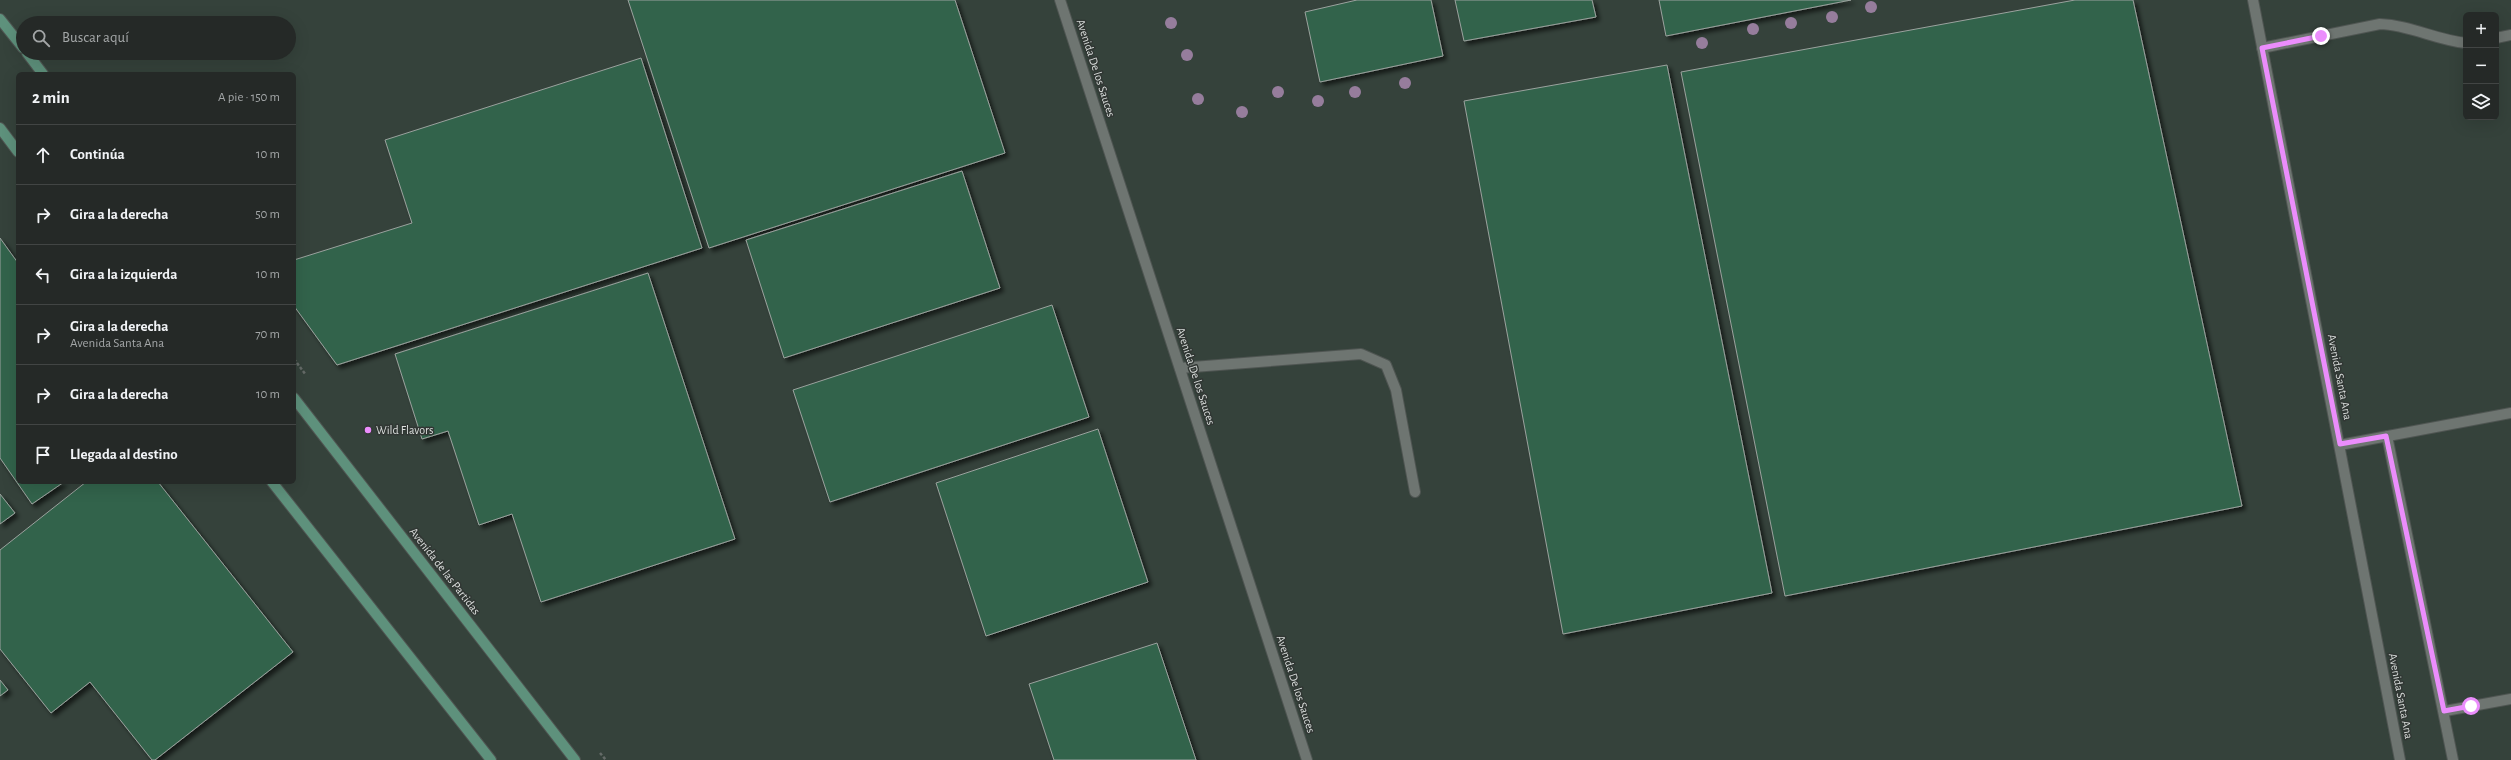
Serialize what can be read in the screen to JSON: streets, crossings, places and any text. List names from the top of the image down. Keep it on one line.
{"streets":{"main road":["Avenida de las Partidas"],"street":["Avenida De los Sauces","Avenida Santa Ana"]},"places":["Wild Flavors"],"page":{"map_buttons":["+","−"],"search":"Buscar aquí","heading":["2 min","A pie · 150 m"],"list":[["Continúa","10 m"],["Gira a la derecha","50 m"],["Gira a la izquierda","10 m"],["Gira a la derecha","Avenida Santa Ana","70 m"],["Gira a la derecha","10 m"],"Llegada al destino"]}}
